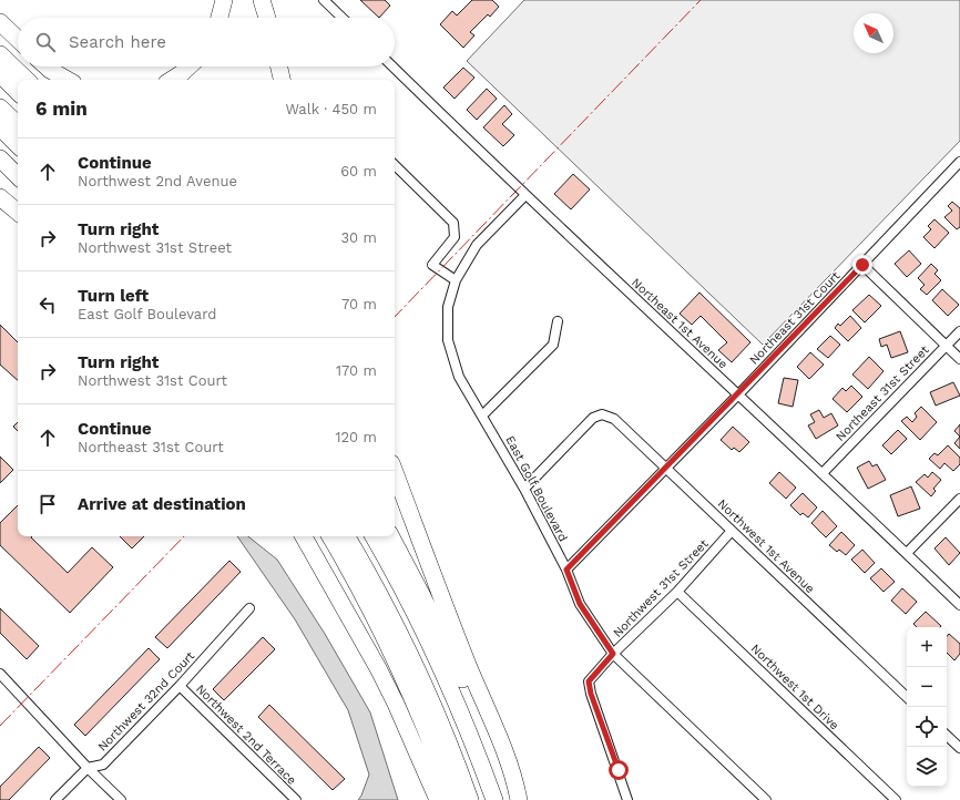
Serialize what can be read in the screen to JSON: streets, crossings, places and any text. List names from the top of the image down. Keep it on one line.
{"streets":{"street":["Northeast 31st Court","Northeast 1st Avenue","Northeast 31st Street","East Golf Boulevard","Northwest 1st Avenue","Northwest 31st Street","Northwest 1st Drive","Northwest 32nd Court","Northwest 2nd Terrace"]},"crossings":[["Northeast 31st Court","Northeast 1st Avenue"],["Northeast 31st Court","East Golf Boulevard"],["Northeast 31st Court","Northwest 1st Avenue"],["Northeast 1st Avenue","Northeast 31st Street"],["Northeast 1st Avenue","East Golf Boulevard"],["East Golf Boulevard","Northwest 1st Avenue"],["East Golf Boulevard","Northwest 31st Street"],["Northwest 1st Avenue","Northwest 31st Street"],["Northwest 31st Street","Northwest 1st Drive"],["Northwest 32nd Court","Northwest 2nd Terrace"]],"north":"top left","page":{"search":"Search here","heading":["6 min","Walk · 450 m"],"list":[["Continue","Northwest 2nd Avenue","60 m"],["Turn right","Northwest 31st Street","30 m"],["Turn left","East Golf Boulevard","70 m"],["Turn right","Northwest 31st Court","170 m"],["Continue","Northeast 31st Court","120 m"],"Arrive at destination"],"map_buttons":["+","−"]}}
